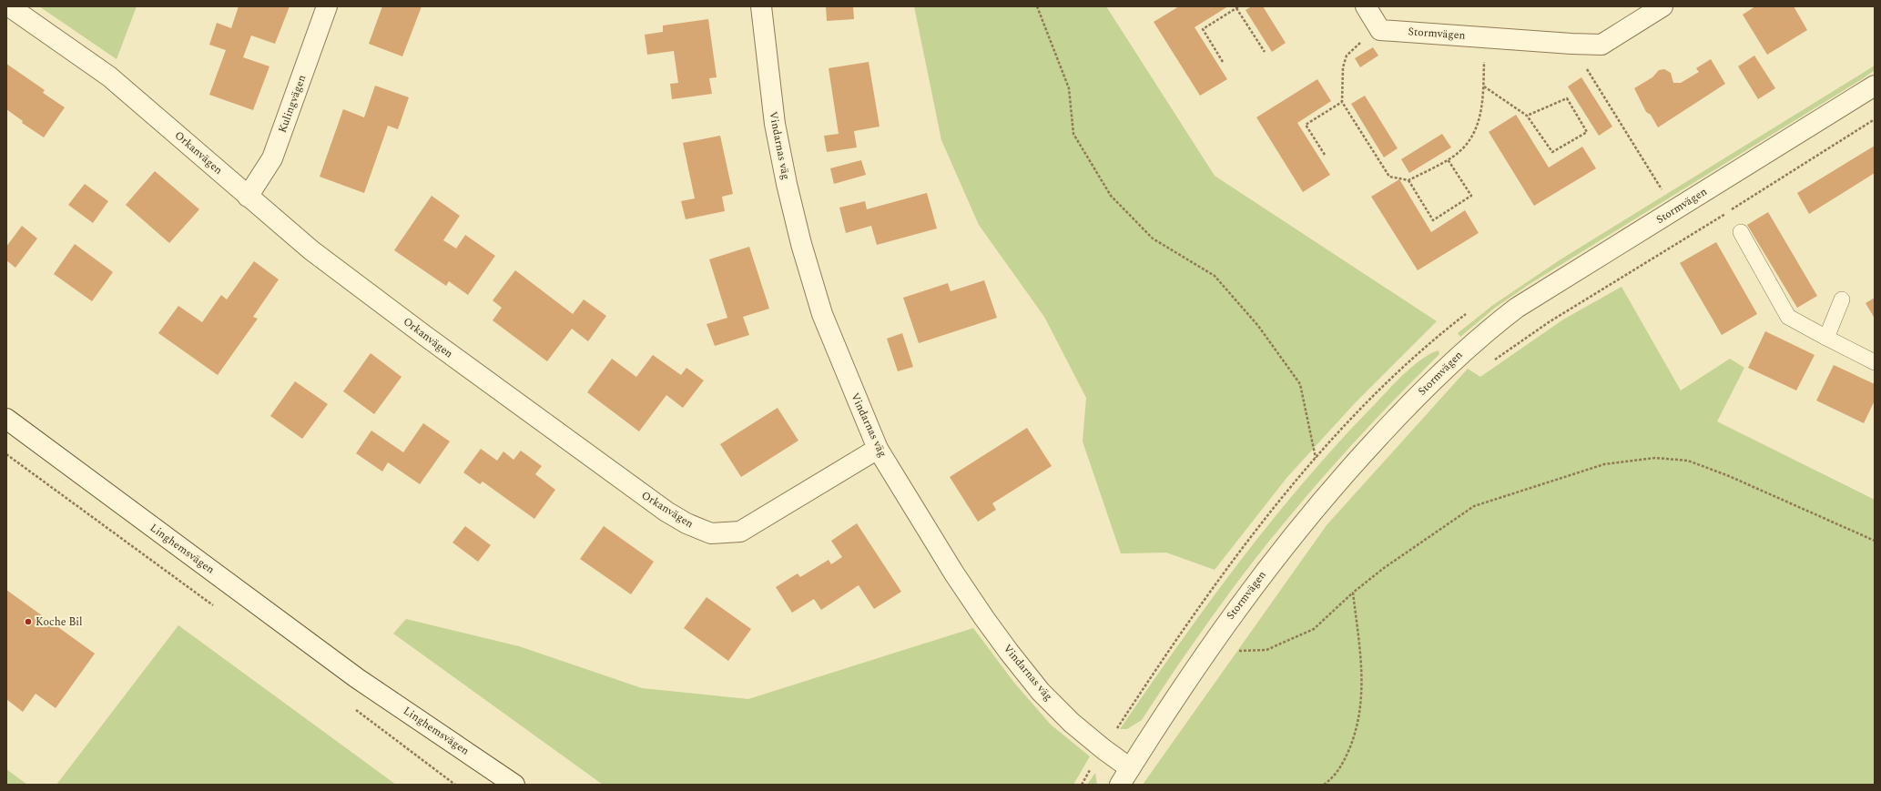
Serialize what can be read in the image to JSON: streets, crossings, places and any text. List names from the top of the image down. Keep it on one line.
{"streets":{"street":["Stormvägen","Kulingvägen","Vindarnas väg","Orkanvägen","Linghemsvägen"]},"crossings":[["Stormvägen","Vindarnas väg"],["Kulingvägen","Orkanvägen"],["Vindarnas väg","Orkanvägen"]],"places":["Koche Bil"]}
